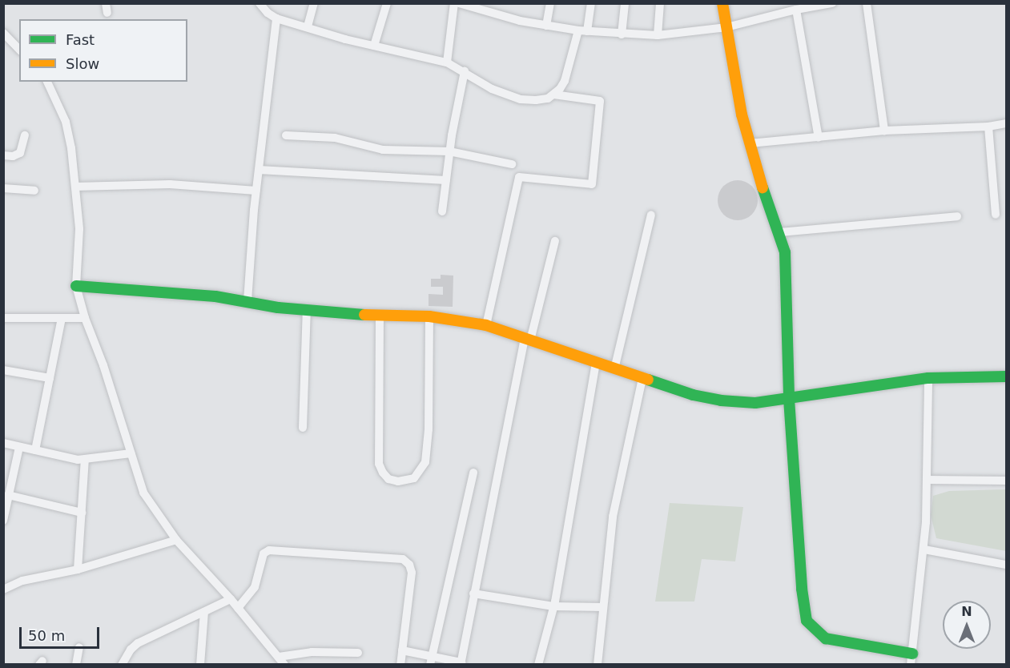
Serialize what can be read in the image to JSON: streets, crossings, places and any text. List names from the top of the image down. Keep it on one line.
{"legend":["Fast","Slow"],"scale_bar":"50 m","north":"top"}
